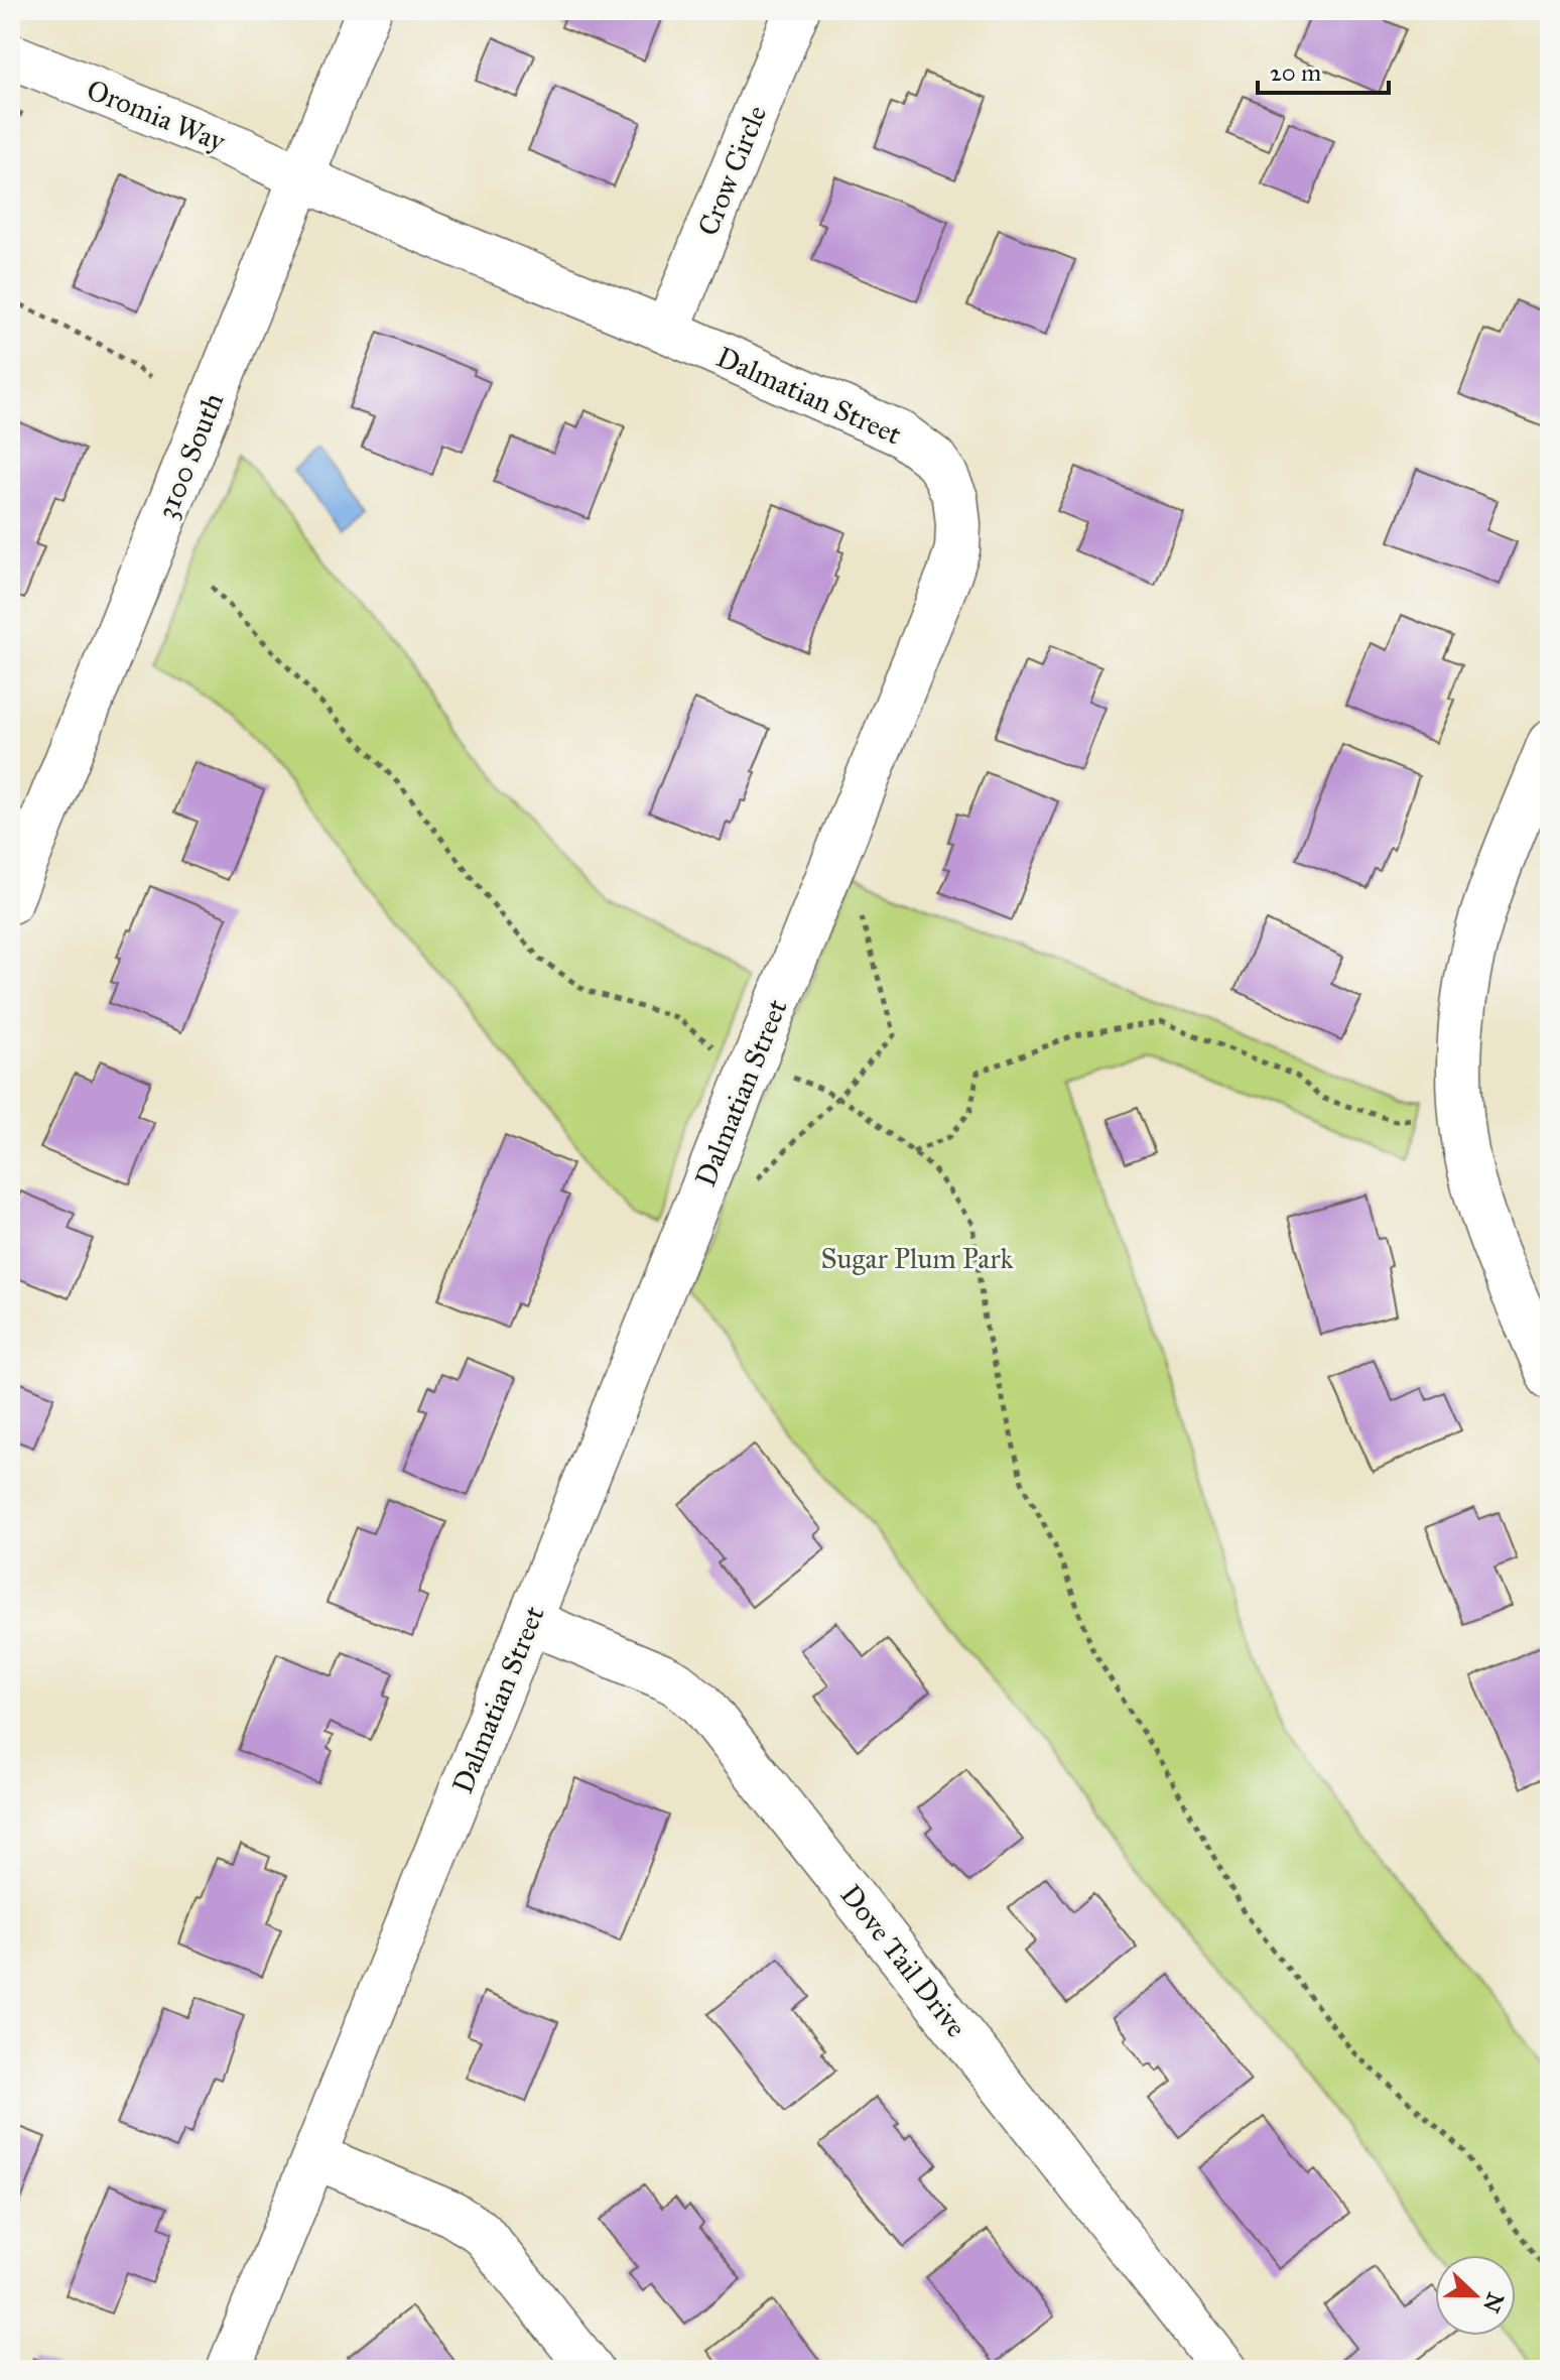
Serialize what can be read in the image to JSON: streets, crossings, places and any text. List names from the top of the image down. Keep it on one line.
{"streets":{"street":["Oromia Way","Crow Circle","Dalmatian Street","3100 South","Dove Tail Drive"]},"crossings":[["Oromia Way","Dalmatian Street"],["Oromia Way","3100 South"],["Crow Circle","Dalmatian Street"],["Dalmatian Street","3100 South"],["Dalmatian Street","Dove Tail Drive"]],"parks":["Sugar Plum Park"],"scale_bar":"20 m","north":"right"}
